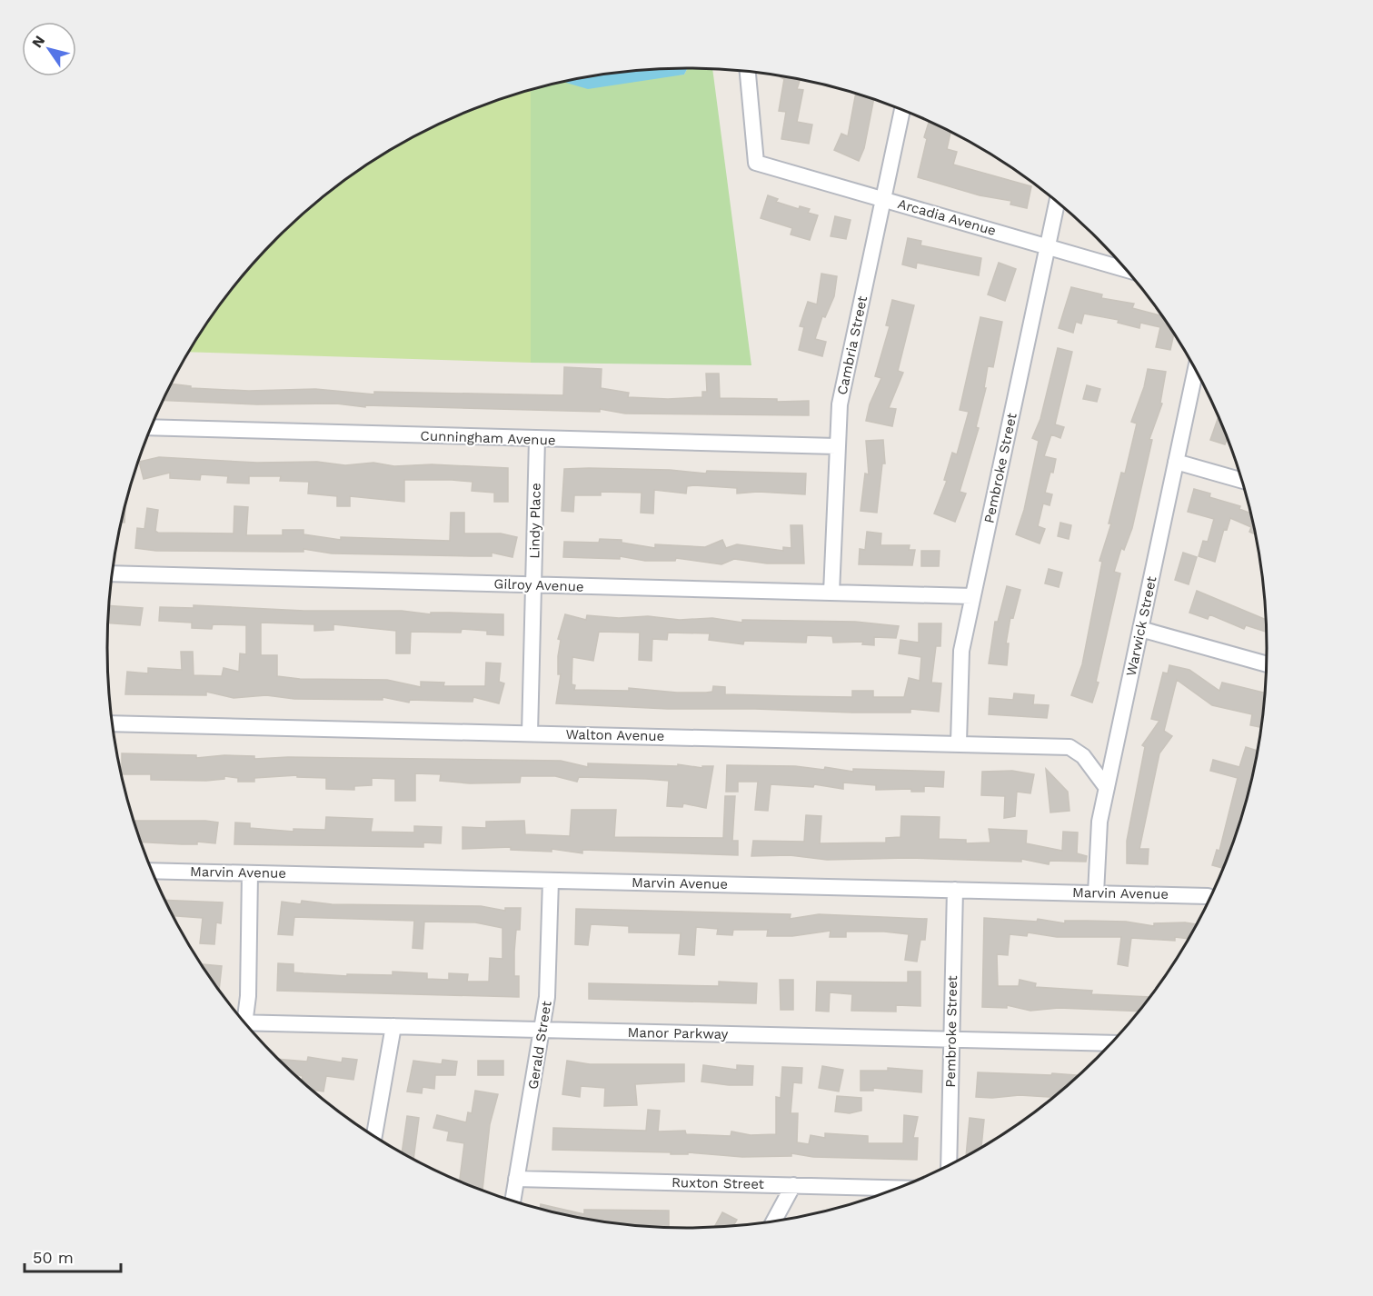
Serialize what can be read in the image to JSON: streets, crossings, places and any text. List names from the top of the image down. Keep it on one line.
{"streets":{"street":["Arcadia Avenue","Cambria Street","Cunningham Avenue","Pembroke Street","Lindy Place","Gilroy Avenue","Warwick Street","Walton Avenue","Marvin Avenue","Manor Parkway","Gerald Street","Ruxton Street"]},"crossings":[["Arcadia Avenue","Cambria Street"],["Arcadia Avenue","Pembroke Street"],["Cambria Street","Cunningham Avenue"],["Cambria Street","Gilroy Avenue"],["Cunningham Avenue","Lindy Place"],["Pembroke Street","Gilroy Avenue"],["Pembroke Street","Walton Avenue"],["Pembroke Street","Marvin Avenue"],["Pembroke Street","Manor Parkway"],["Lindy Place","Gilroy Avenue"],["Lindy Place","Walton Avenue"],["Warwick Street","Walton Avenue"],["Warwick Street","Marvin Avenue"],["Marvin Avenue","Gerald Street"],["Manor Parkway","Gerald Street"],["Gerald Street","Ruxton Street"]],"scale_bar":"50 m","north":"top left"}
